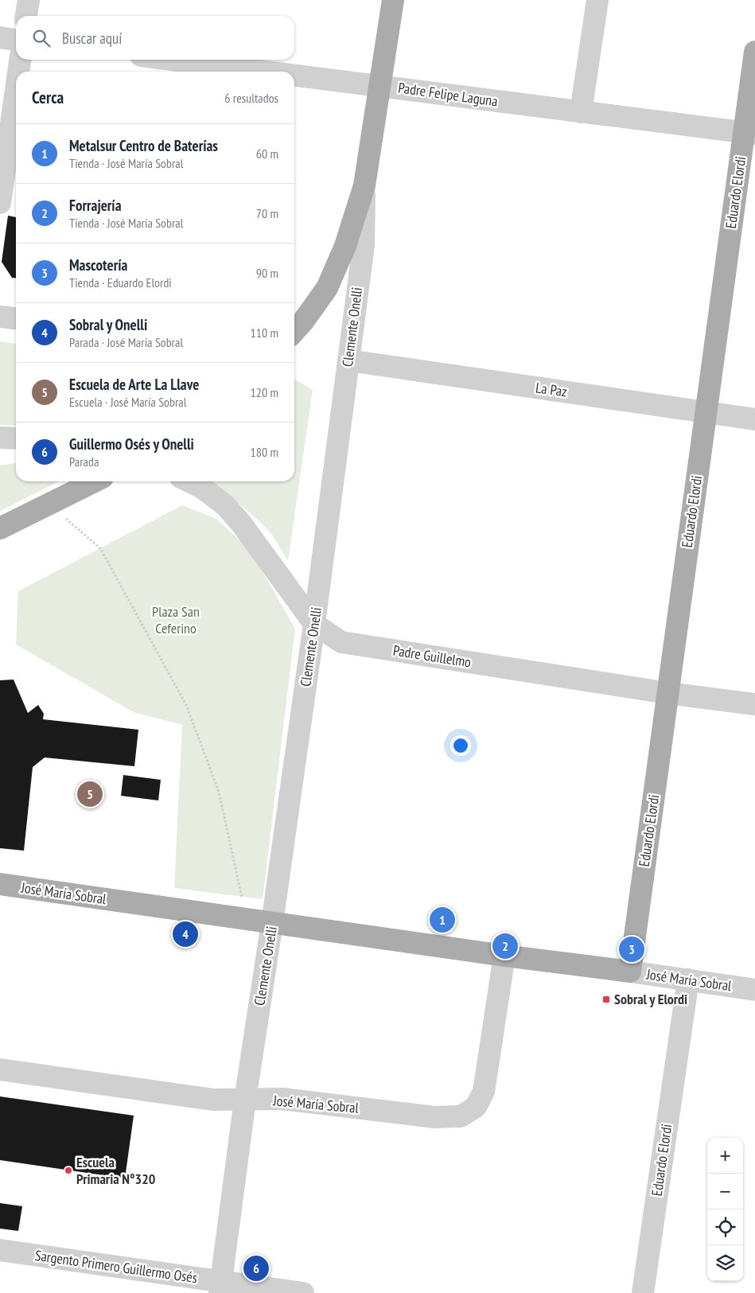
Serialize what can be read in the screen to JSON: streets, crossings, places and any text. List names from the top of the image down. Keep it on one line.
{"streets":{"main road":["Eduardo Elordi","Clemente Onelli","José María Sobral"],"street":["Padre Felipe Laguna","La Paz","Padre Guillelmo","Sargento Primero Guillermo Osés"]},"crossings":[["Padre Felipe Laguna","Eduardo Elordi"],["Padre Felipe Laguna","Clemente Onelli"],["Eduardo Elordi","La Paz"],["Eduardo Elordi","Padre Guillelmo"],["Eduardo Elordi","José María Sobral"],["Clemente Onelli","La Paz"],["Clemente Onelli","Padre Guillelmo"],["Clemente Onelli","José María Sobral"],["Clemente Onelli","Sargento Primero Guillermo Osés"]],"parks":["Plaza San Ceferino"],"places":{"transit":["Sobral y Elordi"],"other":["Escuela Primaria N°320"]},"page":{"search":"Buscar aquí","heading":["Cerca","6 resultados"],"list":[{"mark":"1","name":"Metalsur Centro de Baterías","note":"Tienda · José María Sobral","value":"60 m"},{"mark":"2","name":"Forrajería","note":"Tienda · José María Sobral","value":"70 m"},{"mark":"3","name":"Mascotería","note":"Tienda · Eduardo Elordi","value":"90 m"},{"mark":"4","name":"Sobral y Onelli","note":"Parada · José María Sobral","value":"110 m"},{"mark":"5","name":"Escuela de Arte La Llave","note":"Escuela · José María Sobral","value":"120 m"},{"mark":"6","name":"Guillermo Osés y Onelli","note":"Parada","value":"180 m"}],"pins":["5","1","4","2","3","6"],"map_buttons":["+","−"]}}
